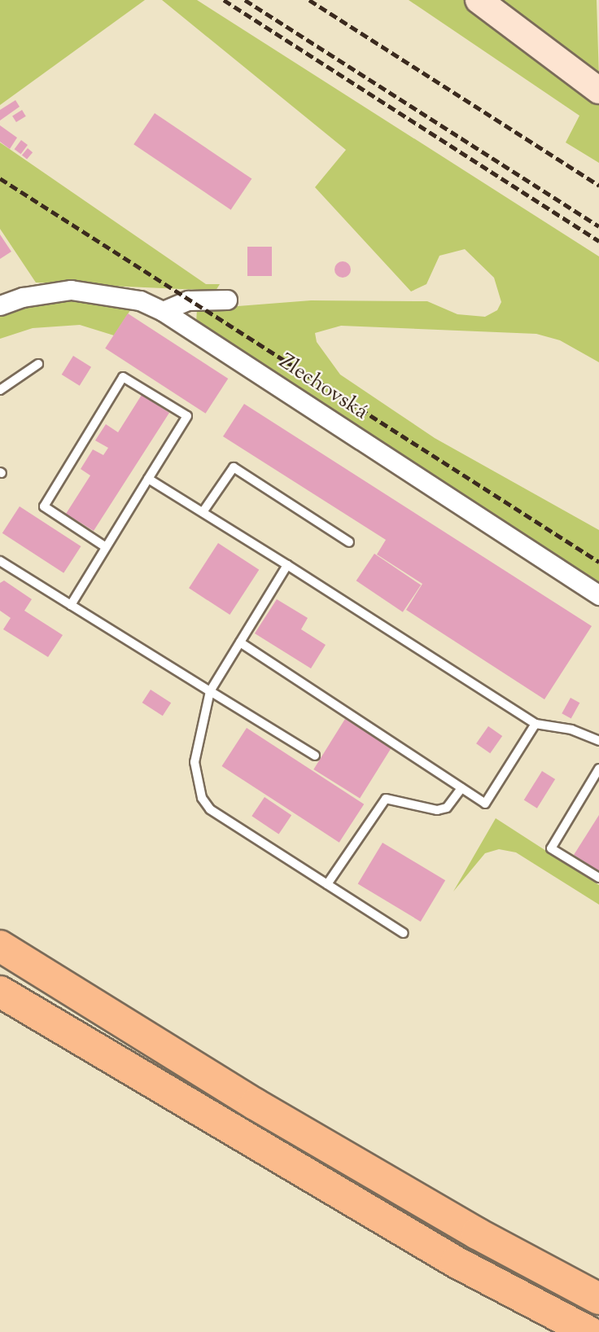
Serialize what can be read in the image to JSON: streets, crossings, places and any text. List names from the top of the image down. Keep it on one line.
{"streets":{"street":["Zlechovská"]}}
